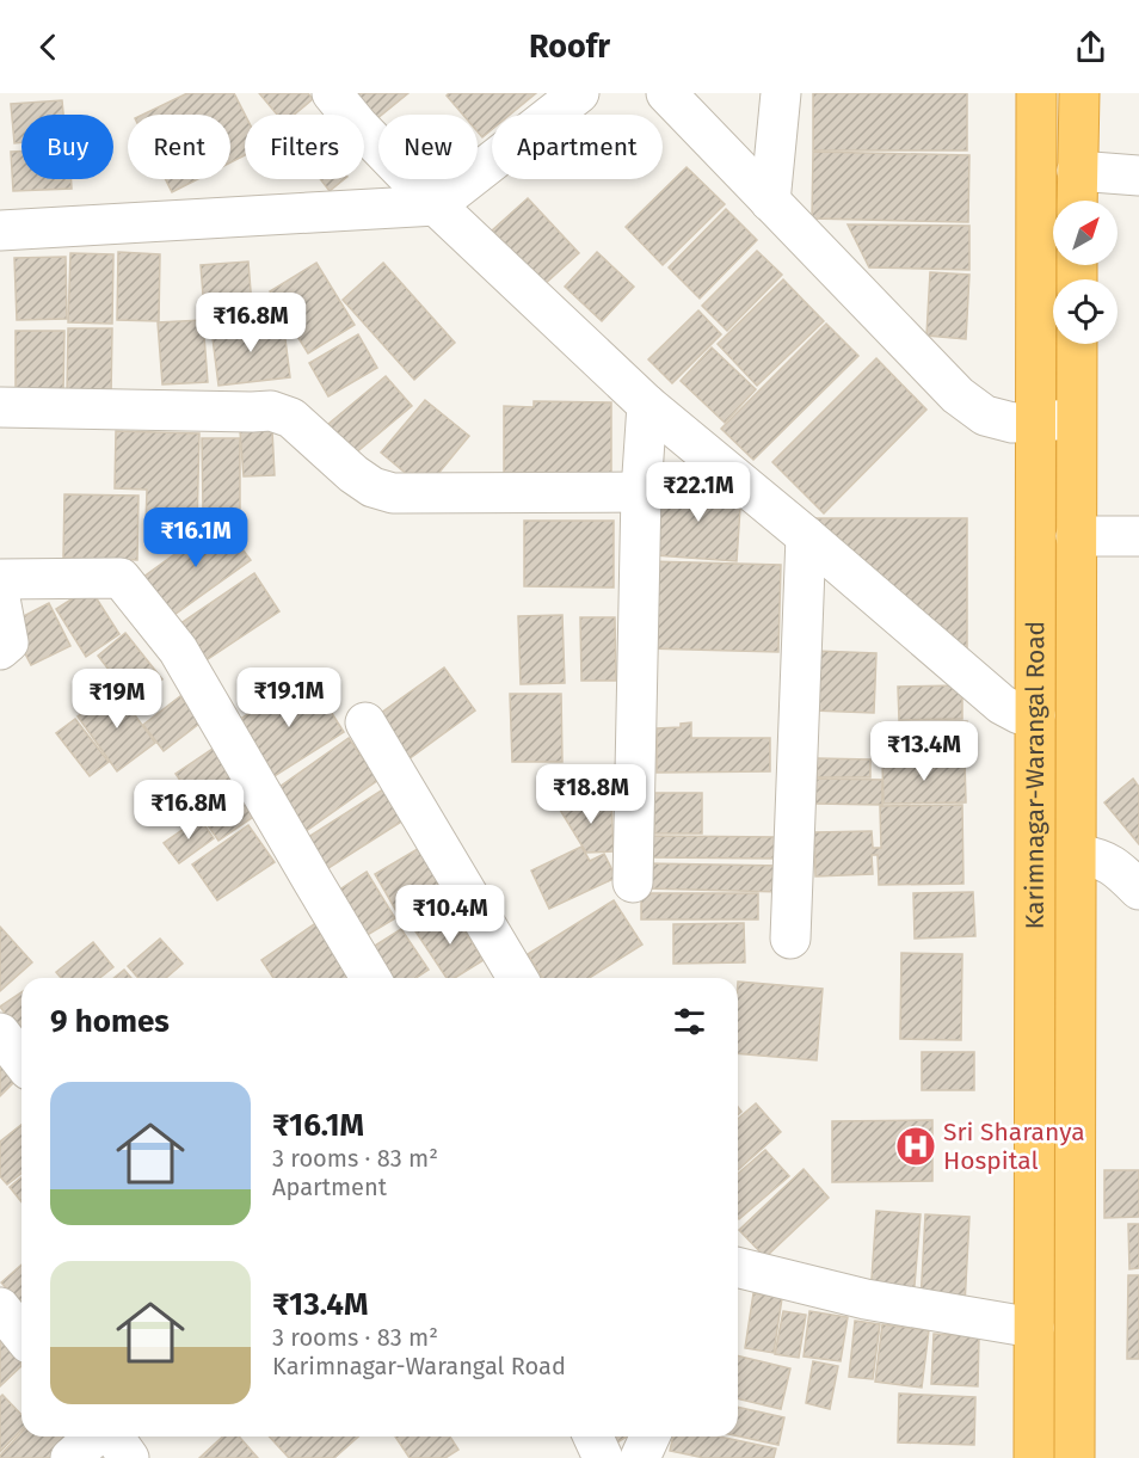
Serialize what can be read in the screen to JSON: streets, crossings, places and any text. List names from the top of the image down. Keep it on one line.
{"streets":{"highway":["Karimnagar-Warangal Road"]},"places":{"hospital":["Sri Sharanya Hospital"]},"north":"top right","page":{"header":"Roofr","chip":["Buy","Rent","Filters","New","Apartment"],"price":["₹16.8M","₹22.1M","₹16.1M","₹19.1M","₹19M","₹13.4M","₹18.8M","₹16.8M","₹10.4M"],"heading":"9 homes","list":[{"name":"₹16.1M","note":"3 rooms · 83 m² · Apartment"},{"name":"₹13.4M","note":"3 rooms · 83 m² · Karimnagar-Warangal Road"}]}}
